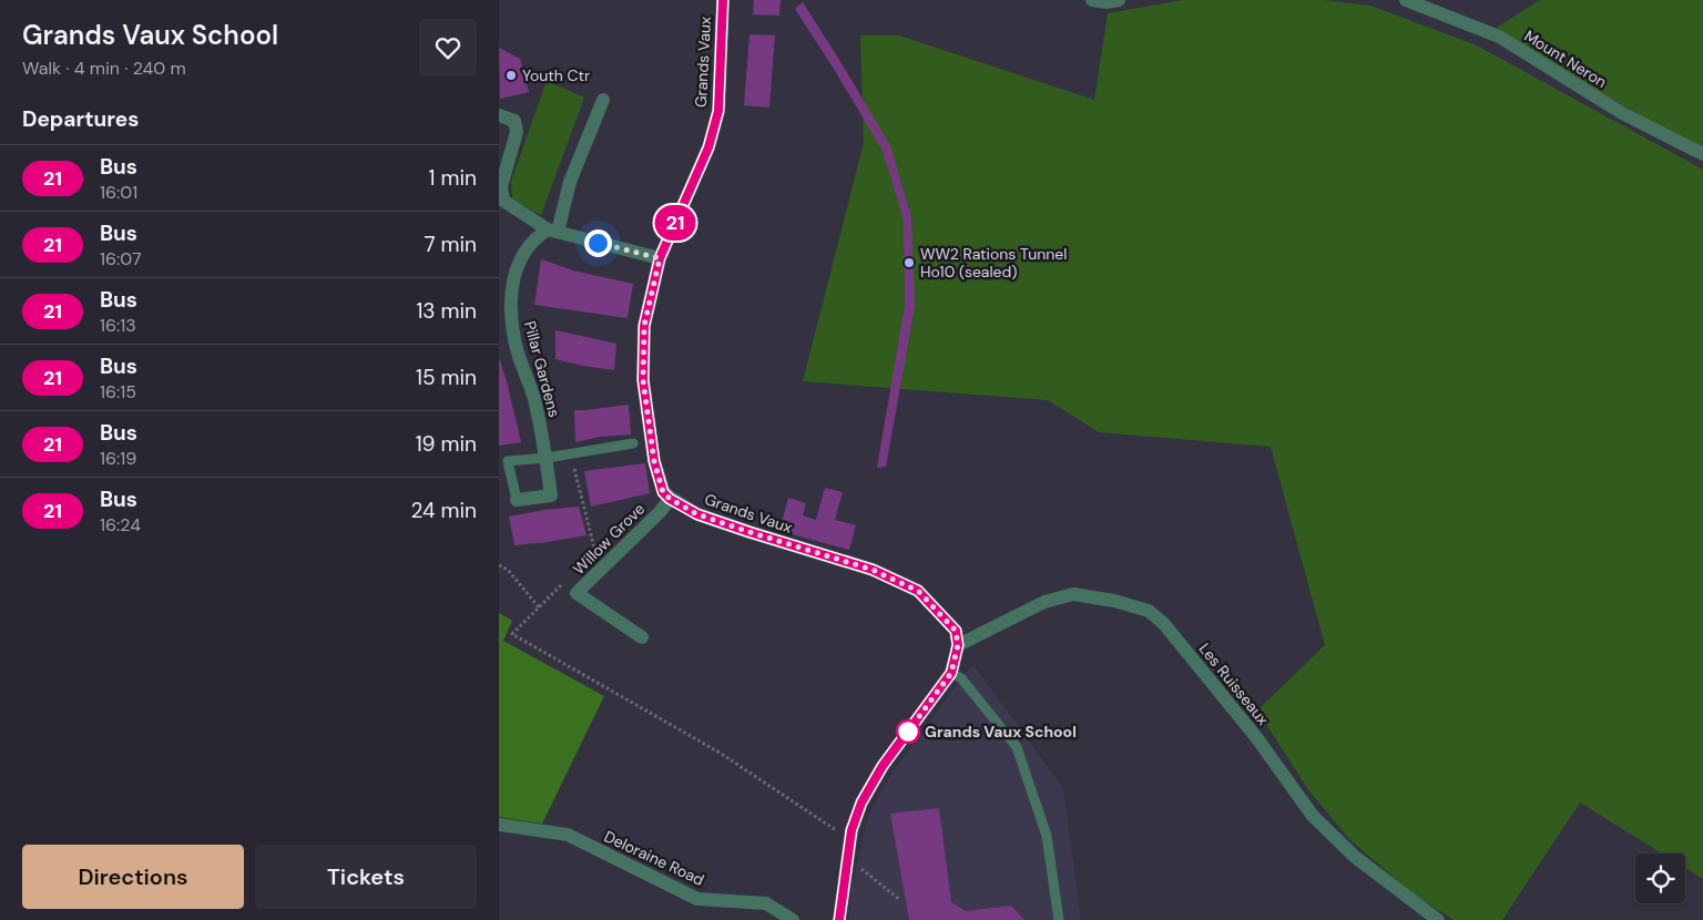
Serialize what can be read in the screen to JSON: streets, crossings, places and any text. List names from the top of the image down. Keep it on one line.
{"streets":{"street":["Mount Neron","Grands Vaux","Pillar Gardens","Willow Grove","Les Ruisseaux","Deloraine Road"]},"crossings":[["Grands Vaux","Willow Grove"],["Grands Vaux","Les Ruisseaux"]],"places":["Youth Ctr","WW2 Rations Tunnel Ho10 (sealed)","Grands Vaux School"],"lines":["bus line 21"],"page":{"heading":[["Grands Vaux School","Walk · 4 min · 240 m"],"Departures"],"on_map":"21","list":[{"mark":"21","name":"Bus","note":"16:01","value":"1 min"},{"mark":"21","name":"Bus","note":"16:07","value":"7 min"},{"mark":"21","name":"Bus","note":"16:13","value":"13 min"},{"mark":"21","name":"Bus","note":"16:15","value":"15 min"},{"mark":"21","name":"Bus","note":"16:19","value":"19 min"},{"mark":"21","name":"Bus","note":"16:24","value":"24 min"}],"buttons":["Directions","Tickets"]}}
